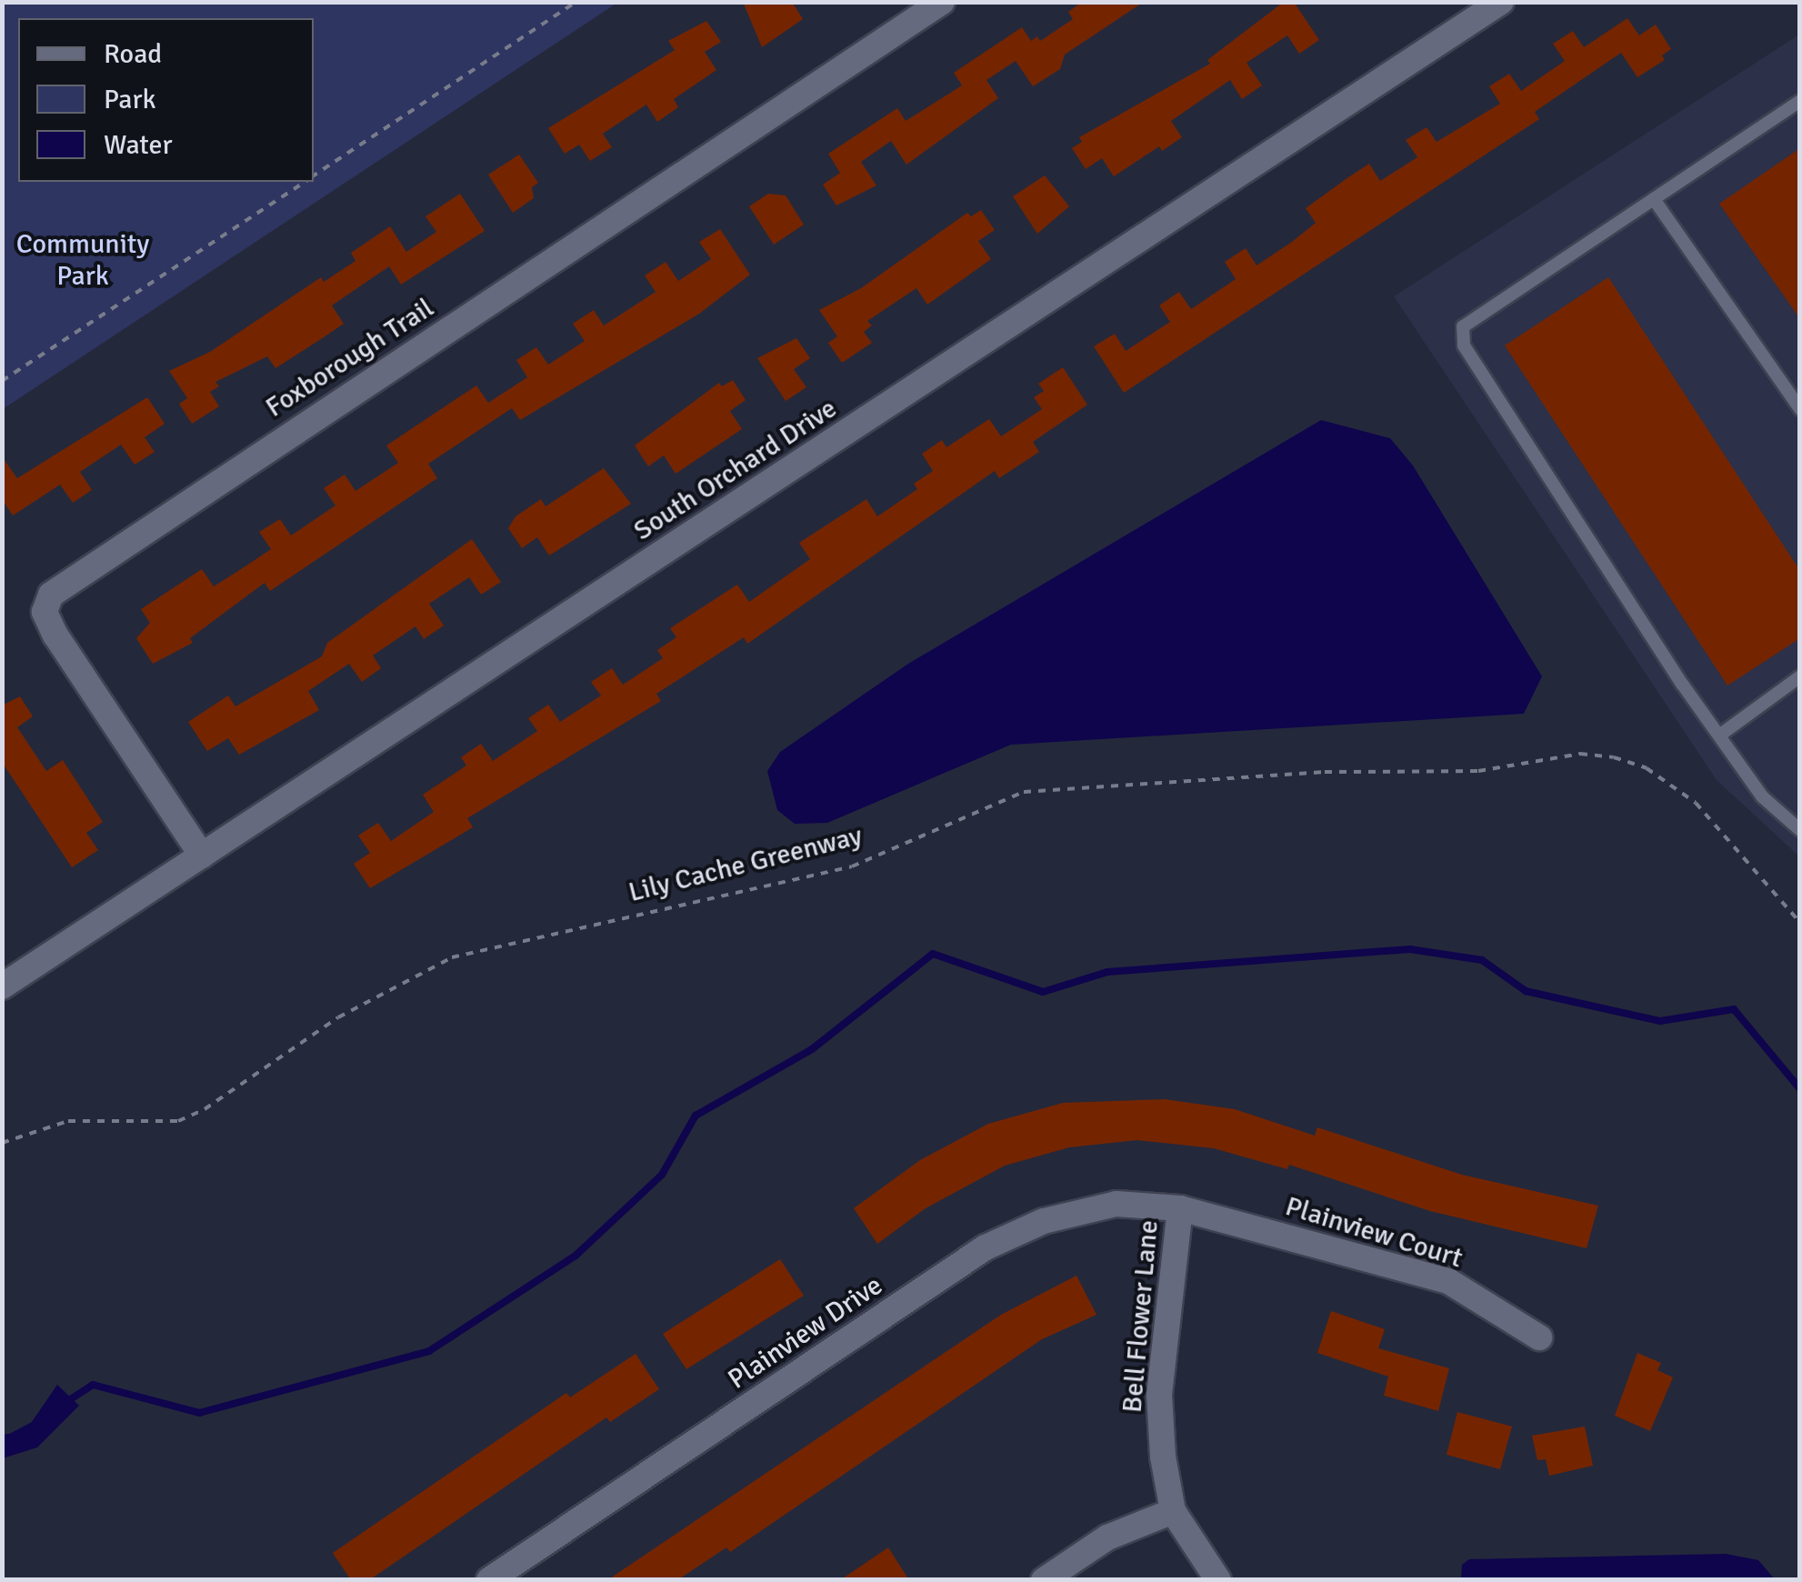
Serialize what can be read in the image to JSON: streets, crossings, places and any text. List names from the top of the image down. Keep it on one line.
{"streets":{"street":["Foxborough Trail","South Orchard Drive","Plainview Court","Bell Flower Lane","Plainview Drive"],"path":["Lily Cache Greenway"]},"crossings":[["Foxborough Trail","South Orchard Drive"],["Plainview Court","Bell Flower Lane"],["Plainview Court","Plainview Drive"],["Bell Flower Lane","Plainview Drive"]],"parks":["Community Park"],"legend":["Road","Park","Water"]}
